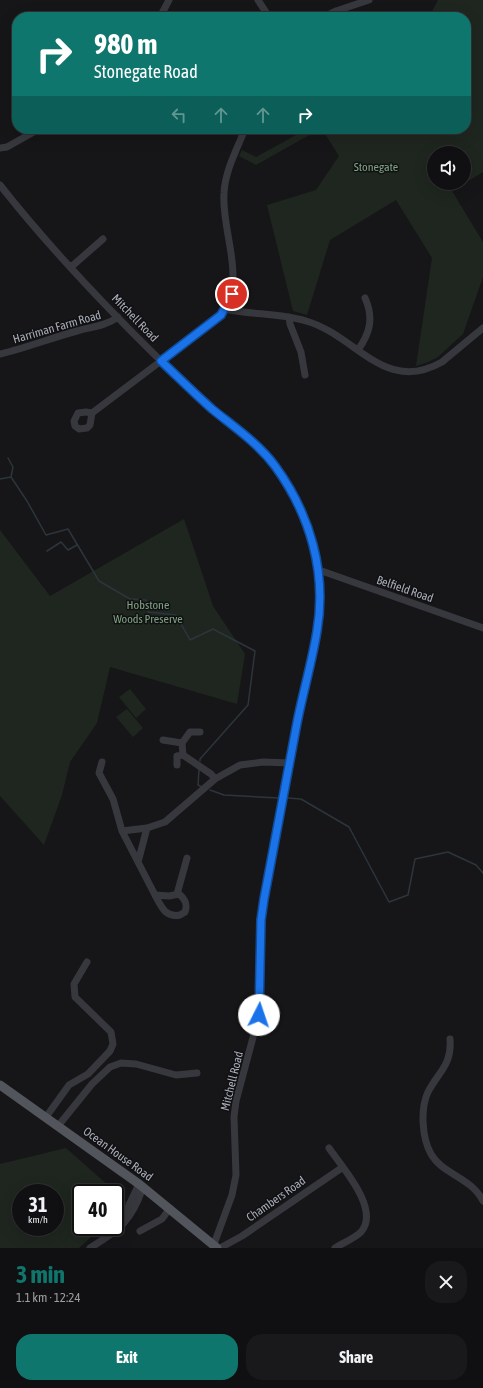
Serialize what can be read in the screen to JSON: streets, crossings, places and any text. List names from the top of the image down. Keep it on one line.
{"streets":{"main road":["Ocean House Road"],"street":["Mitchell Road","Harriman Farm Road","Belfield Road","Chambers Road"]},"crossings":[["Mitchell Road","Harriman Farm Road"],["Mitchell Road","Belfield Road"],["Mitchell Road","Ocean House Road"],["Mitchell Road","Chambers Road"],["Ocean House Road","Chambers Road"]],"parks":["Stonegate","Hobstone Woods Preserve"],"page":{"turn":["980 m","Stonegate Road"],"speed":"31 km/h","limit":"40","heading":["3 min","1.1 km · 12:24"],"buttons":["Exit","Share"]}}
